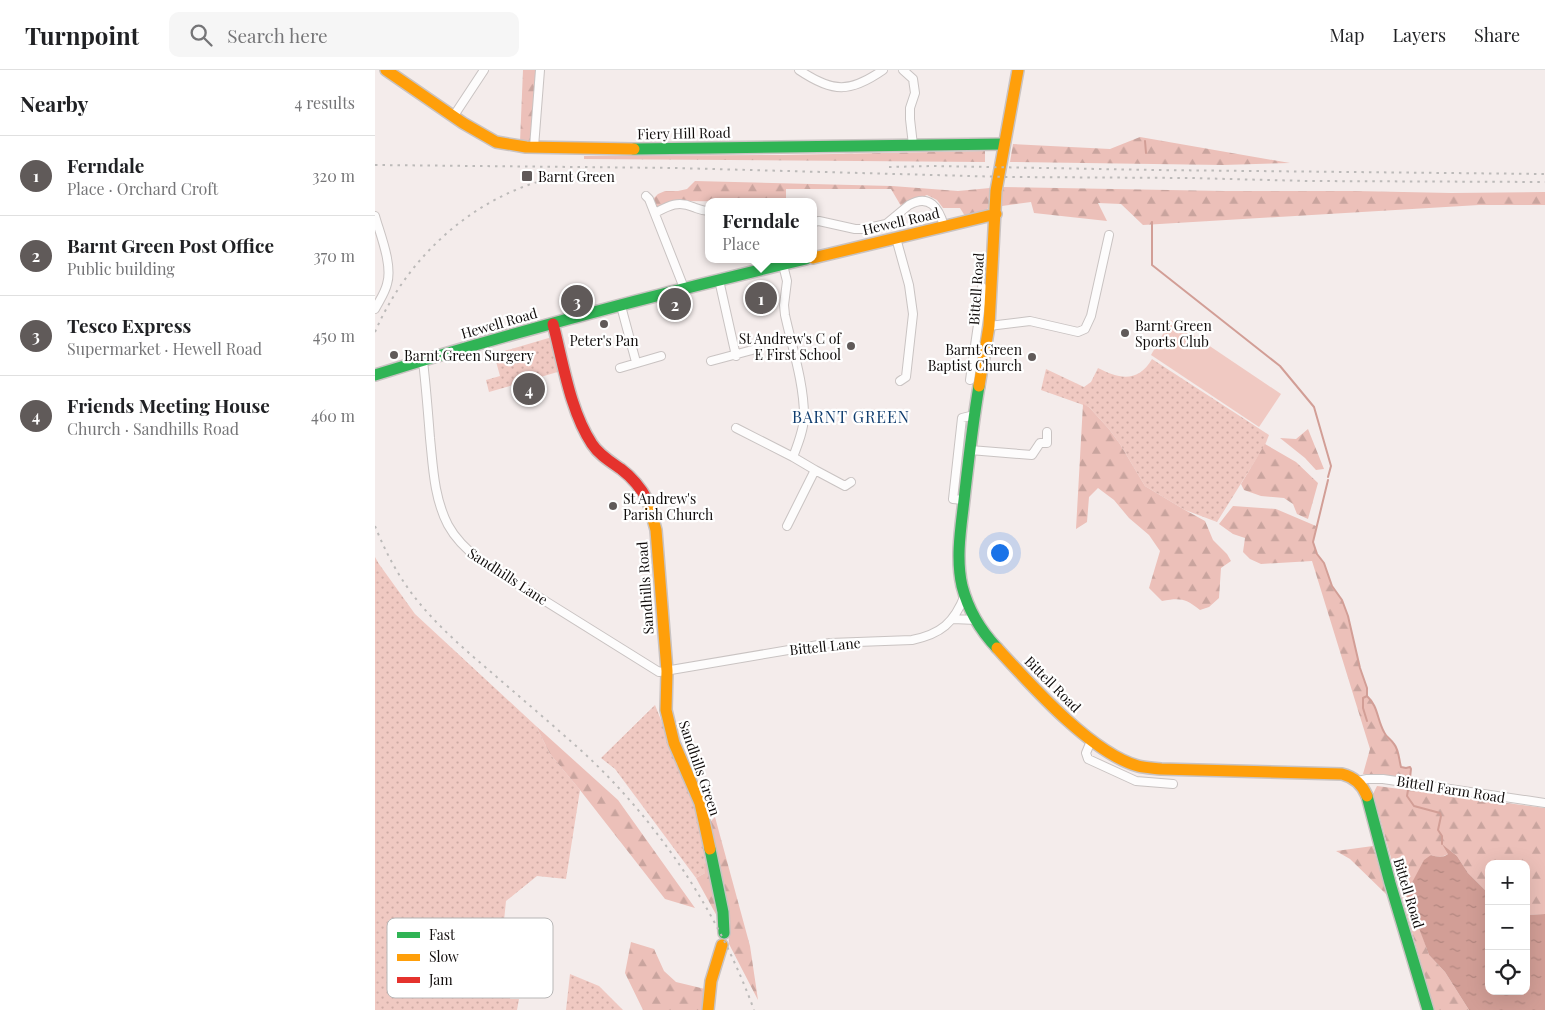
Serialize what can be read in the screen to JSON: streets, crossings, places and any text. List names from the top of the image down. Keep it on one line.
{"streets":{"street":["Fiery Hill Road","Hewell Road","Bittell Road","Sandhills Lane","Sandhills Road","Bittell Lane","Sandhills Green","Bittell Farm Road"]},"crossings":[["Fiery Hill Road","Bittell Road"],["Hewell Road","Bittell Road"],["Hewell Road","Sandhills Lane"],["Hewell Road","Sandhills Road"],["Bittell Road","Bittell Lane"],["Bittell Road","Bittell Farm Road"],["Sandhills Lane","Sandhills Road"],["Sandhills Lane","Bittell Lane"],["Sandhills Lane","Sandhills Green"],["Sandhills Road","Bittell Lane"],["Sandhills Road","Sandhills Green"],["Bittell Lane","Sandhills Green"]],"districts":["BARNT GREEN"],"places":{"transit":["Barnt Green"],"other":["Peter's Pan","Barnt Green Sports Club","St Andrew's C of E First School","Barnt Green Surgery","Barnt Green Baptist Church","St Andrew's Parish Church"]},"legend":["Fast","Slow","Jam"],"page":{"header":"Turnpoint","search":"Search here","nav":["Map","Layers","Share"],"heading":["Nearby","4 results"],"list":[{"mark":"1","name":"Ferndale","note":"Place · Orchard Croft","value":"320 m"},{"mark":"2","name":"Barnt Green Post Office","note":"Public building","value":"370 m"},{"mark":"3","name":"Tesco Express","note":"Supermarket · Hewell Road","value":"450 m"},{"mark":"4","name":"Friends Meeting House","note":"Church · Sandhills Road","value":"460 m"}],"popup":["Ferndale","Place"],"pins":["1","3","2","4"],"map_buttons":["+","−"]}}
